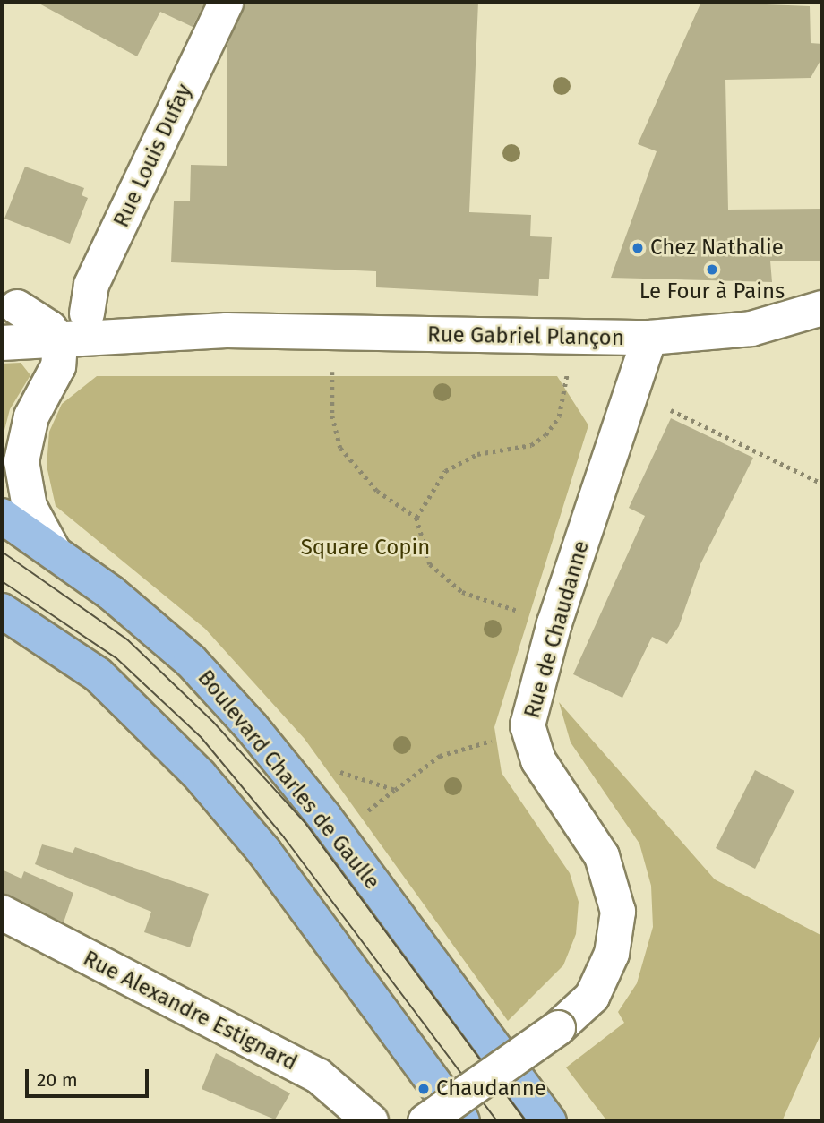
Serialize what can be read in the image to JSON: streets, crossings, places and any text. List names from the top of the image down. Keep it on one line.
{"streets":{"main road":["Boulevard Charles de Gaulle"],"street":["Rue Louis Dufay","Rue Gabriel Plançon","Rue de Chaudanne","Rue Alexandre Estignard"]},"crossings":[["Rue Louis Dufay","Rue Gabriel Plançon"],["Rue Gabriel Plançon","Rue de Chaudanne"]],"parks":["Square Copin"],"places":["Chez Nathalie","Le Four à Pains","Chaudanne"],"scale_bar":"20 m"}
